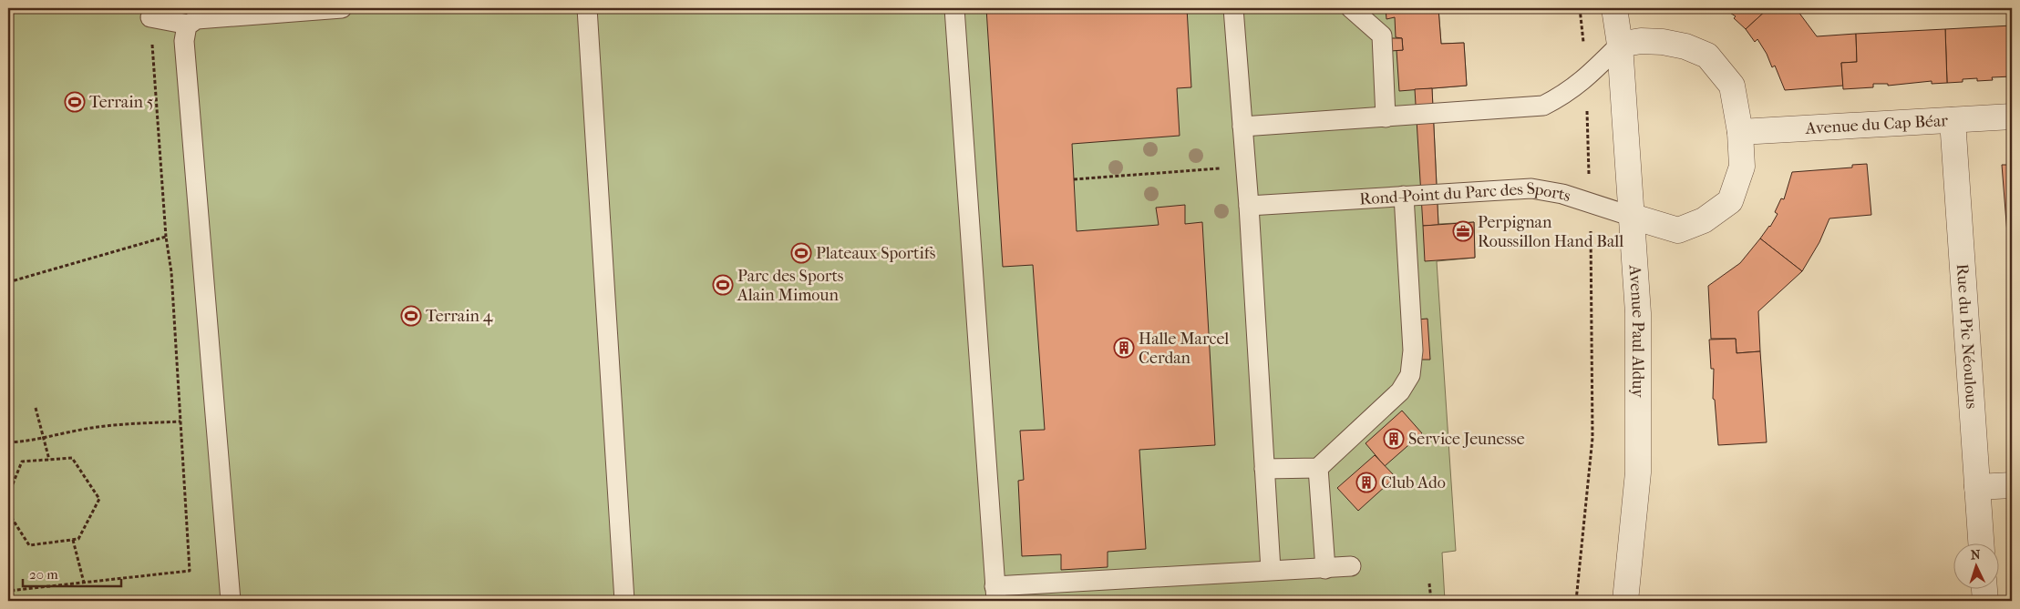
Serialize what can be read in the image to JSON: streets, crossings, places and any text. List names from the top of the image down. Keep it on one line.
{"streets":{"street":["Avenue du Cap Béar","Rond-Point du Parc des Sports","Avenue Paul Alduy","Rue du Pic Néoulous"]},"crossings":[["Avenue du Cap Béar","Rond-Point du Parc des Sports"],["Avenue du Cap Béar","Rue du Pic Néoulous"],["Rond-Point du Parc des Sports","Avenue Paul Alduy"]],"places":{"sports":["Terrain 5","Plateaux Sportifs","Parc des Sports Alain Mimoun","Terrain 4"],"office":["Perpignan Roussillon Hand Ball"],"building":["Halle Marcel Cerdan","Service Jeunesse","Club Ado"]},"scale_bar":"20 m","north":"top"}
